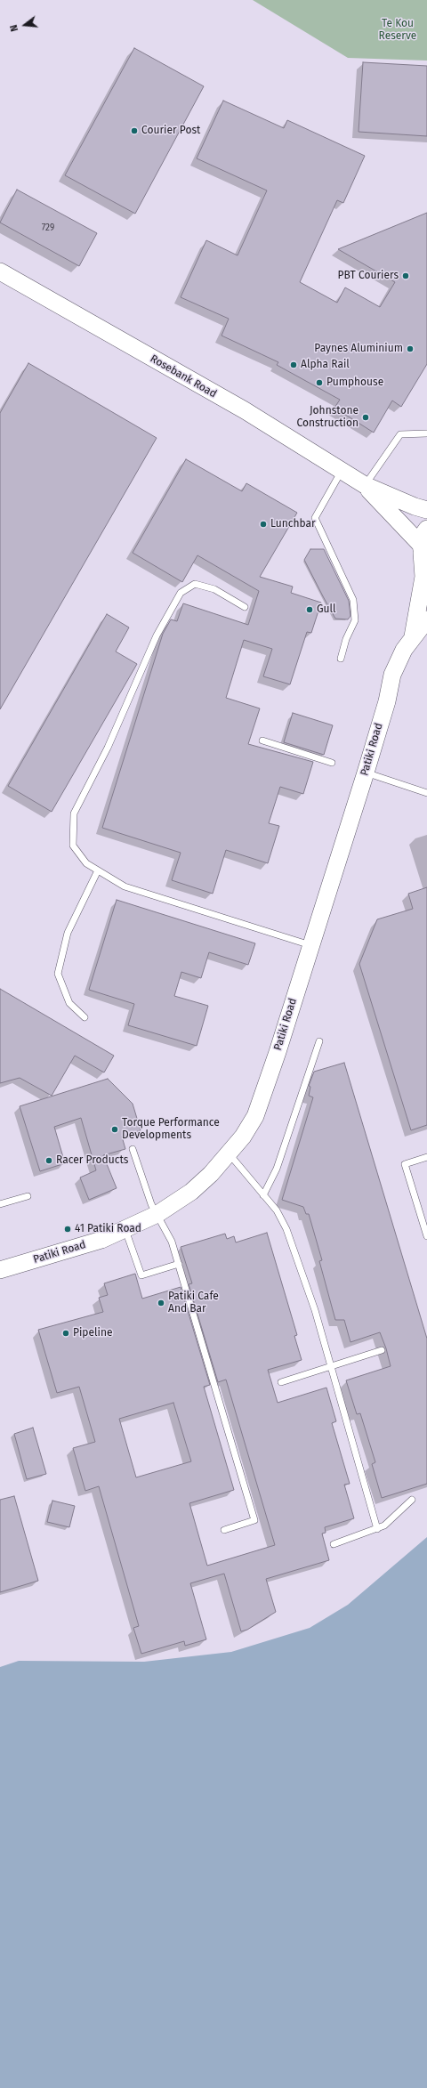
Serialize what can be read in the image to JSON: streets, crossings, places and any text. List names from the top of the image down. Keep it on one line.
{"streets":{"main road":["Rosebank Road","Patiki Road"]},"crossings":[["Rosebank Road","Patiki Road"]],"parks":["Te Kou Reserve"],"places":["Courier Post","PBT Couriers","Paynes Aluminium","Alpha Rail","Pumphouse","Johnstone Construction","Lunchbar","Gull","Torque Performance Developments","Racer Products","41 Patiki Road","Patiki Cafe And Bar","Pipeline"],"house_numbers":["729"],"north":"left"}
